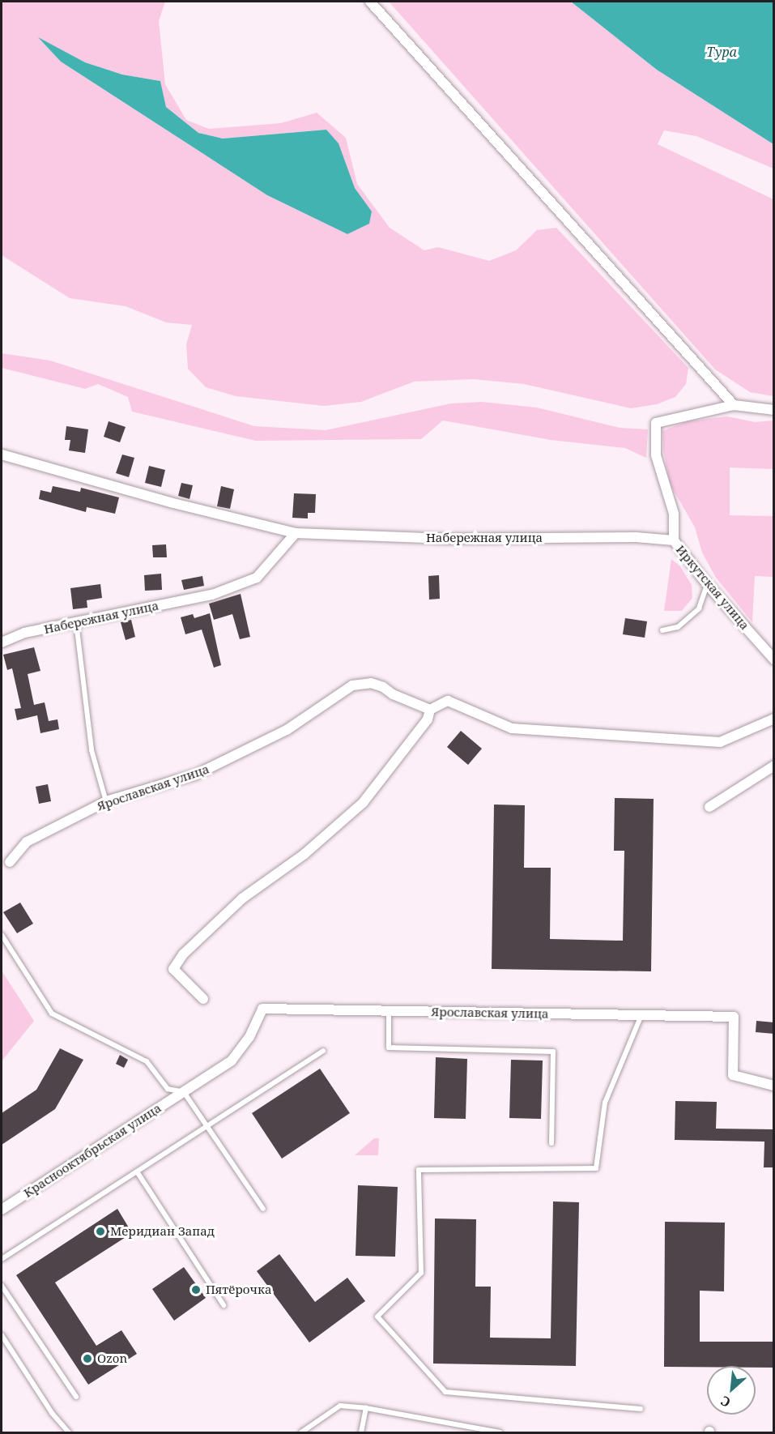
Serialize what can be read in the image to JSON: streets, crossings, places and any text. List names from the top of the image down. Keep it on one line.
{"streets":{"street":["Набережная улица","Иркутская улица","Ярославская улица","Краснооктябрьская улица"]},"crossings":[["Набережная улица","Иркутская улица"],["Ярославская улица","Краснооктябрьская улица"]],"water":["Тура"],"places":["Меридиан Запад","Пятёрочка","Ozon"],"north":"bottom left"}
